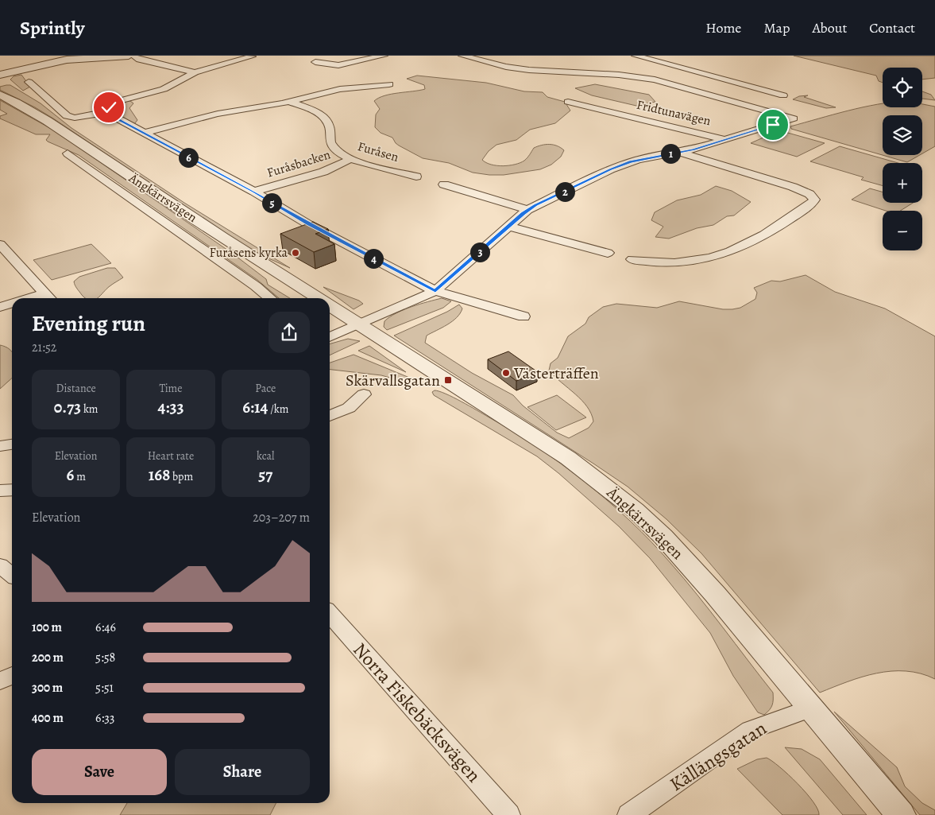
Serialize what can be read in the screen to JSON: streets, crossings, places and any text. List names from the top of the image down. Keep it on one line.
{"streets":{"street":["Fridtunavägen","Furåsen","Furåsbacken","Ängkärrsvägen","Norra Fiskebäcksvägen","Källängsgatan"]},"crossings":[["Fridtunavägen","Ängkärrsvägen"],["Furåsen","Furåsbacken"],["Ängkärrsvägen","Källängsgatan"]],"places":{"other":["Furåsens kyrka","Västerträffen"],"transit":["Skärvallsgatan"]},"page":{"header":"Sprintly","nav":["Home","Map","About","Contact"],"map_buttons":["+","−"],"pins":["1","6","2","5","3","4"],"heading":["Evening run","21:52"],"stats":[["Distance","0.73 km"],["Time","4:33"],["Pace","6:14 /km"],["Elevation","6 m"],["Heart rate","168 bpm"],["kcal","57"]],"chart":["Elevation","203–207 m"],"list":[{"name":"100 m","note":"6:46"},{"name":"200 m","note":"5:58"},{"name":"300 m","note":"5:51"},{"name":"400 m","note":"6:33"}],"buttons":["Save","Share"]}}
